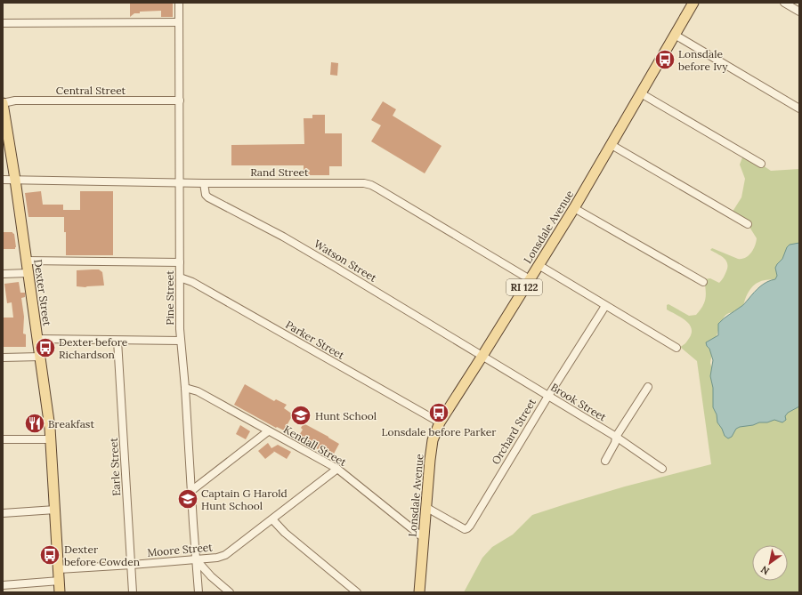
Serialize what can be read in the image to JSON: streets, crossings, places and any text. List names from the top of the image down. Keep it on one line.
{"streets":{"main road":["Lonsdale Avenue","RI 122","Dexter Street"],"street":["Central Street","Rand Street","Watson Street","Pine Street","Parker Street","Brook Street","Orchard Street","Kendall Street","Earle Street","Moore Street"]},"crossings":[["Central Street","Dexter Street"],["Central Street","Pine Street"],["Rand Street","Lonsdale Avenue"],["Rand Street","Watson Street"],["Rand Street","Dexter Street"],["Rand Street","Pine Street"],["Lonsdale Avenue","Watson Street"],["Lonsdale Avenue","Parker Street"],["Lonsdale Avenue","Brook Street"],["Lonsdale Avenue","Orchard Street"],["Lonsdale Avenue","Kendall Street"],["Watson Street","Brook Street"],["Dexter Street","Moore Street"],["Pine Street","Parker Street"],["Pine Street","Kendall Street"],["Pine Street","Moore Street"],["Brook Street","Orchard Street"],["Kendall Street","Moore Street"],["Earle Street","Moore Street"]],"places":{"bus stop":["Lonsdale before Ivy","Dexter before Richardson","Lonsdale before Parker","Dexter before Cowden"],"school or university":["Hunt School","Captain G Harold Hunt School"],"restaurant":["Breakfast"]},"north":"bottom left"}
